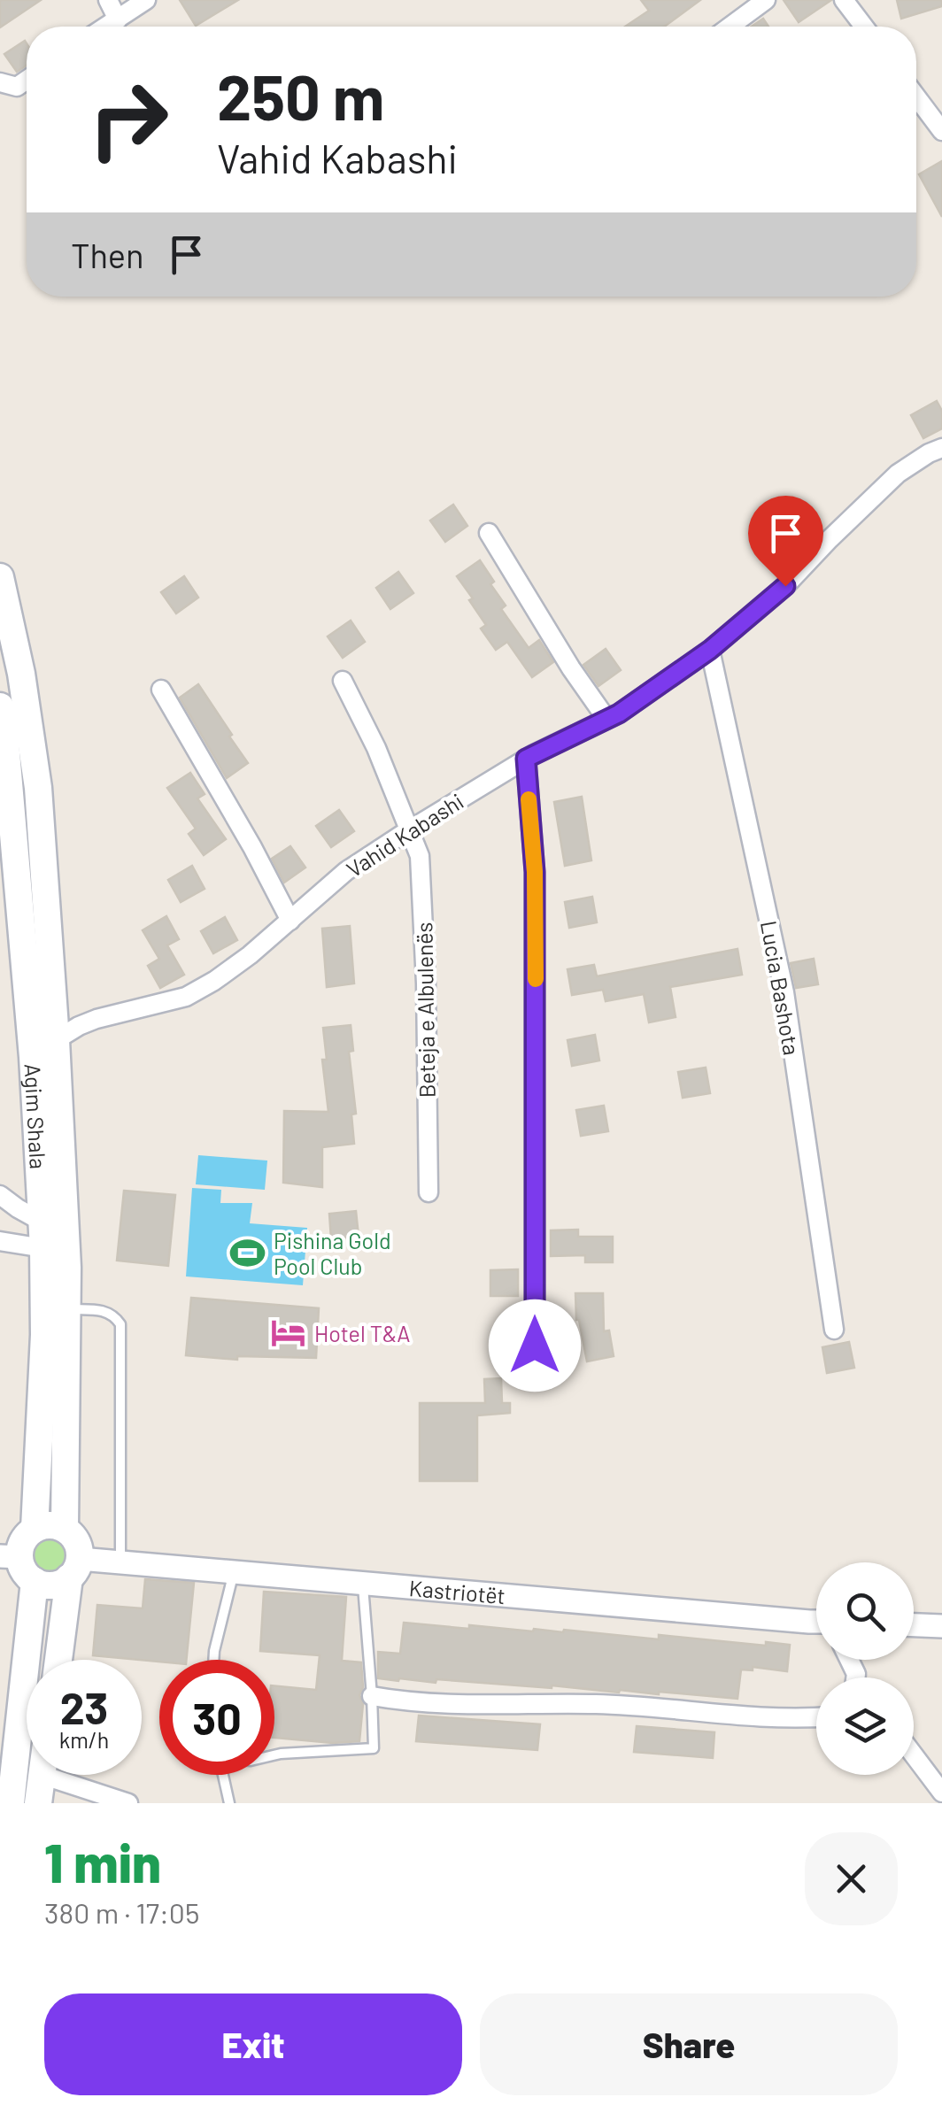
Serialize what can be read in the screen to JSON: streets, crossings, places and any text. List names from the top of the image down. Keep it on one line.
{"streets":{"main road":["Agim Shala"],"street":["Vahid Kabashi","Lucia Bashota","Beteja e Albulenës","Kastriotët"]},"crossings":[["Vahid Kabashi","Lucia Bashota"],["Vahid Kabashi","Beteja e Albulenës"],["Vahid Kabashi","Agim Shala"],["Agim Shala","Kastriotët"]],"places":{"sports":["Pishina Gold Pool Club"],"hotel":["Hotel T&A"]},"page":{"turn":["250 m","Vahid Kabashi"],"then":"Then","speed":"23 km/h","limit":"30","heading":["1 min","380 m · 17:05"],"buttons":["Exit","Share"]}}
